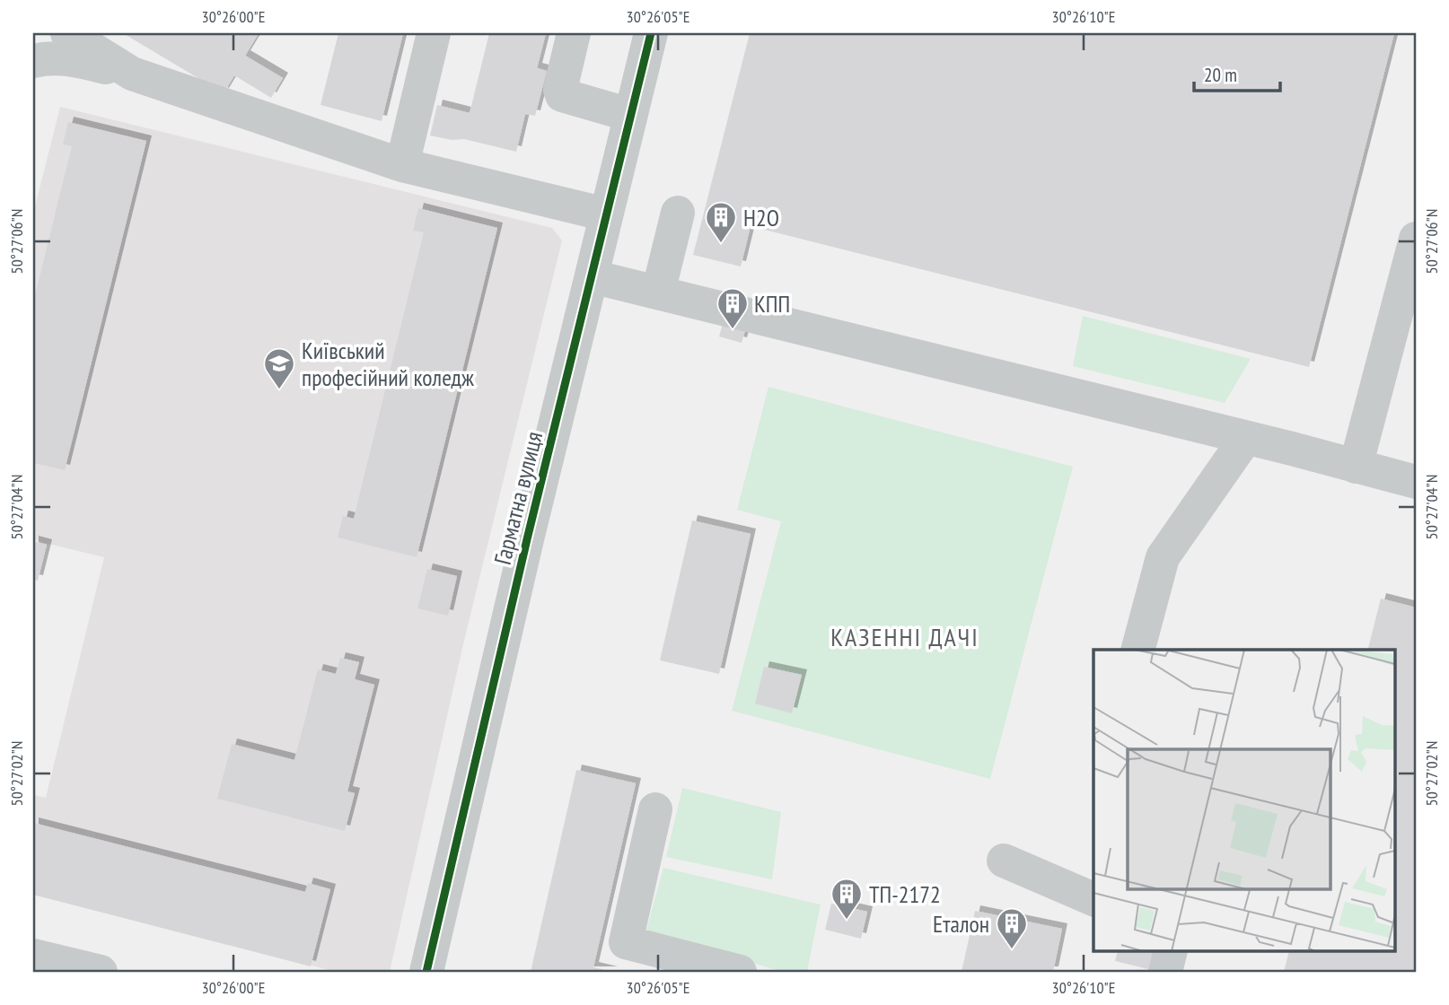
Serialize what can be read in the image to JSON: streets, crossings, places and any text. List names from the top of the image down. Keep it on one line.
{"streets":{"street":["Гарматна вулиця"]},"districts":["КАЗЕННІ ДАЧІ"],"places":{"building":["H2O","КПП","ТП-2172","Еталон"],"school or university":["Київський професійний коледж"]},"scale_bar":"20 m","coordinates":["30°26'00\"E","30°26'05\"E","30°26'10\"E","50°27'06\"N","50°27'04\"N","50°27'02\"N"]}
